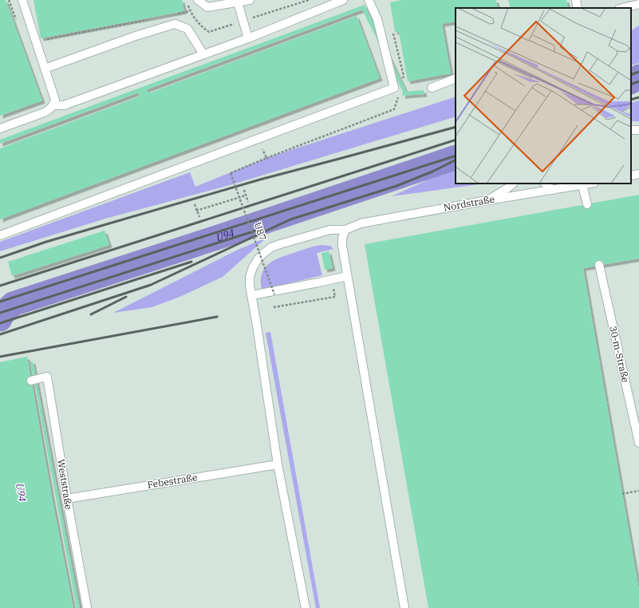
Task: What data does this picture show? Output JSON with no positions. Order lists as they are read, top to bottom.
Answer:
{
  "streets": {
    "lane": [
      "Nordstraße",
      "30-m-Straße",
      "Febestraße",
      "Weststraße"
    ],
    "path": ["U87"]
  },
  "crossings": [
    ["Febestraße", "Weststraße"]
  ],
  "water": ["U94"]
}
